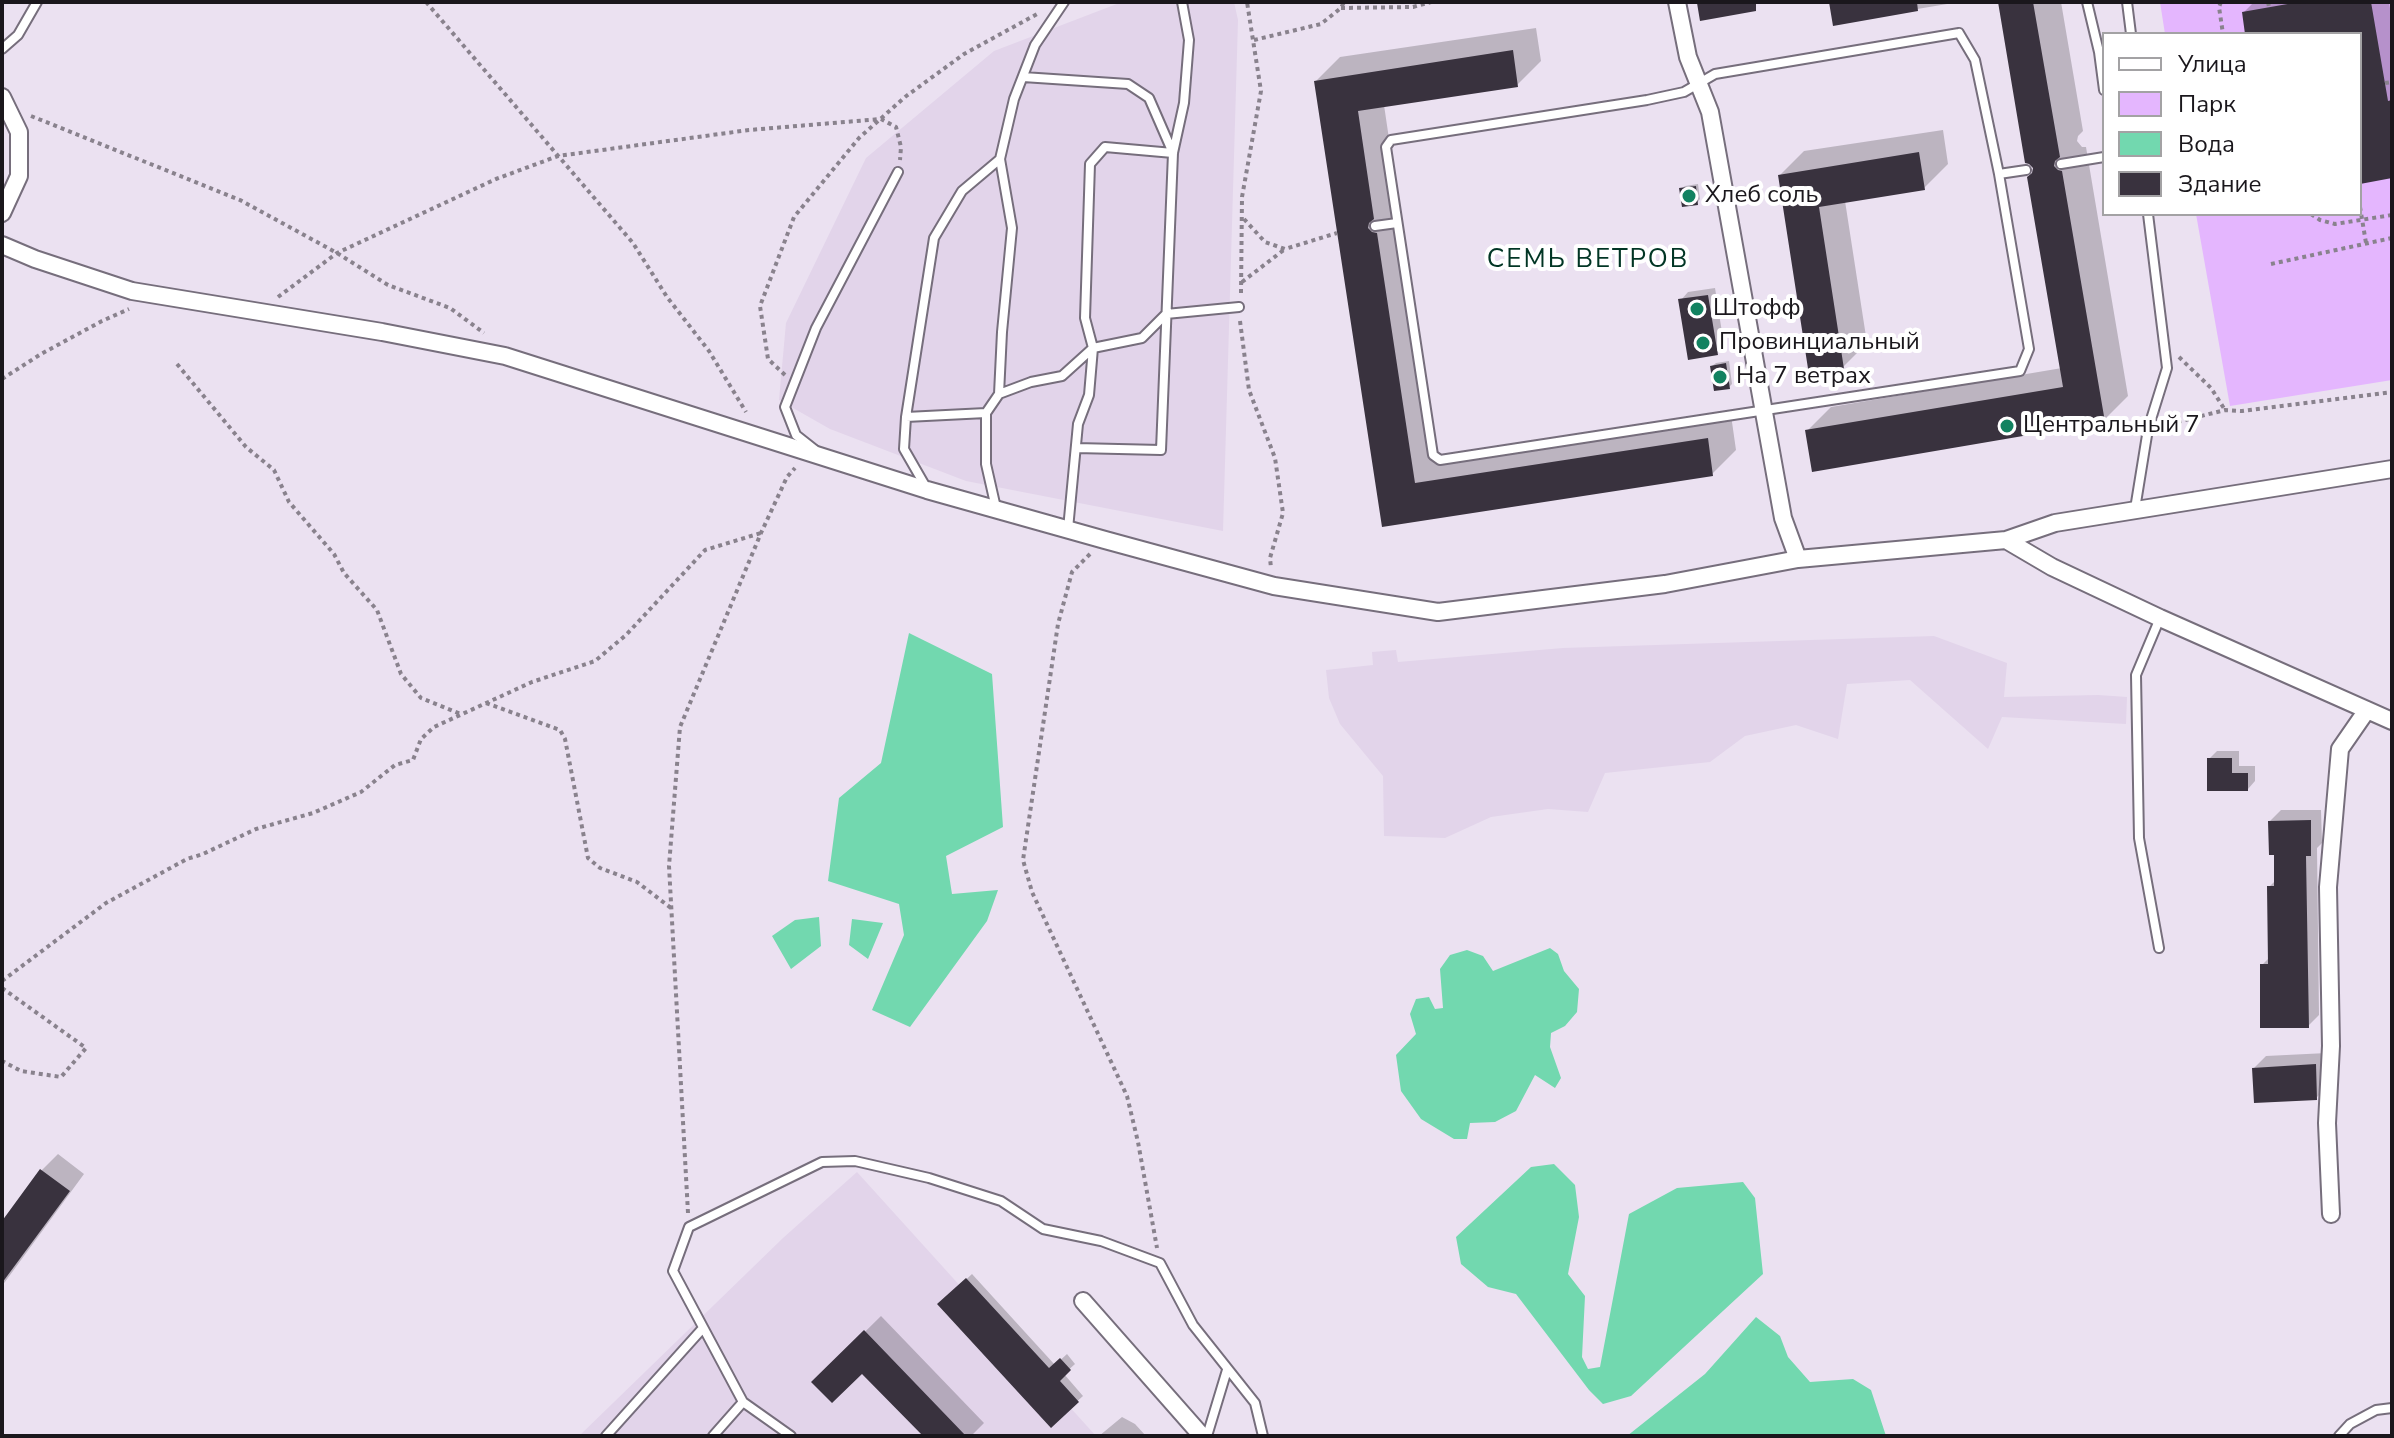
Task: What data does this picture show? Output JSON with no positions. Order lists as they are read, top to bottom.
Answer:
{
  "districts": ["СЕМЬ ВЕТРОВ"],
  "places": [
    "Хлеб соль",
    "Штофф",
    "Провинциальный",
    "На 7 ветрах",
    "Центральный 7"
  ],
  "legend": [
    "Улица",
    "Парк",
    "Вода",
    "Здание"
  ]
}
